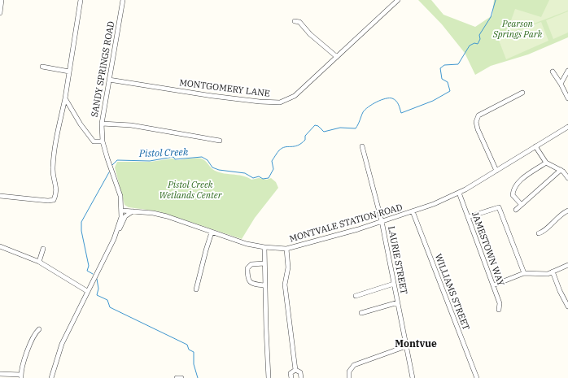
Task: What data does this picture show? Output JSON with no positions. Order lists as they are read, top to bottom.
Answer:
{
  "streets": {
    "street": [
      "SANDY SPRINGS ROAD",
      "MONTGOMERY LANE",
      "MONTVALE STATION ROAD",
      "JAMESTOWN WAY",
      "LAURIE STREET",
      "WILLIAMS STREET"
    ]
  },
  "crossings": [
    ["SANDY SPRINGS ROAD", "MONTGOMERY LANE"],
    ["SANDY SPRINGS ROAD", "MONTVALE STATION ROAD"],
    ["MONTVALE STATION ROAD", "JAMESTOWN WAY"],
    ["MONTVALE STATION ROAD", "LAURIE STREET"],
    ["MONTVALE STATION ROAD", "WILLIAMS STREET"]
  ],
  "districts": ["Montvue"],
  "water": ["Pistol Creek"],
  "parks": ["Pearson Springs Park", "Pistol Creek Wetlands Center"]
}
